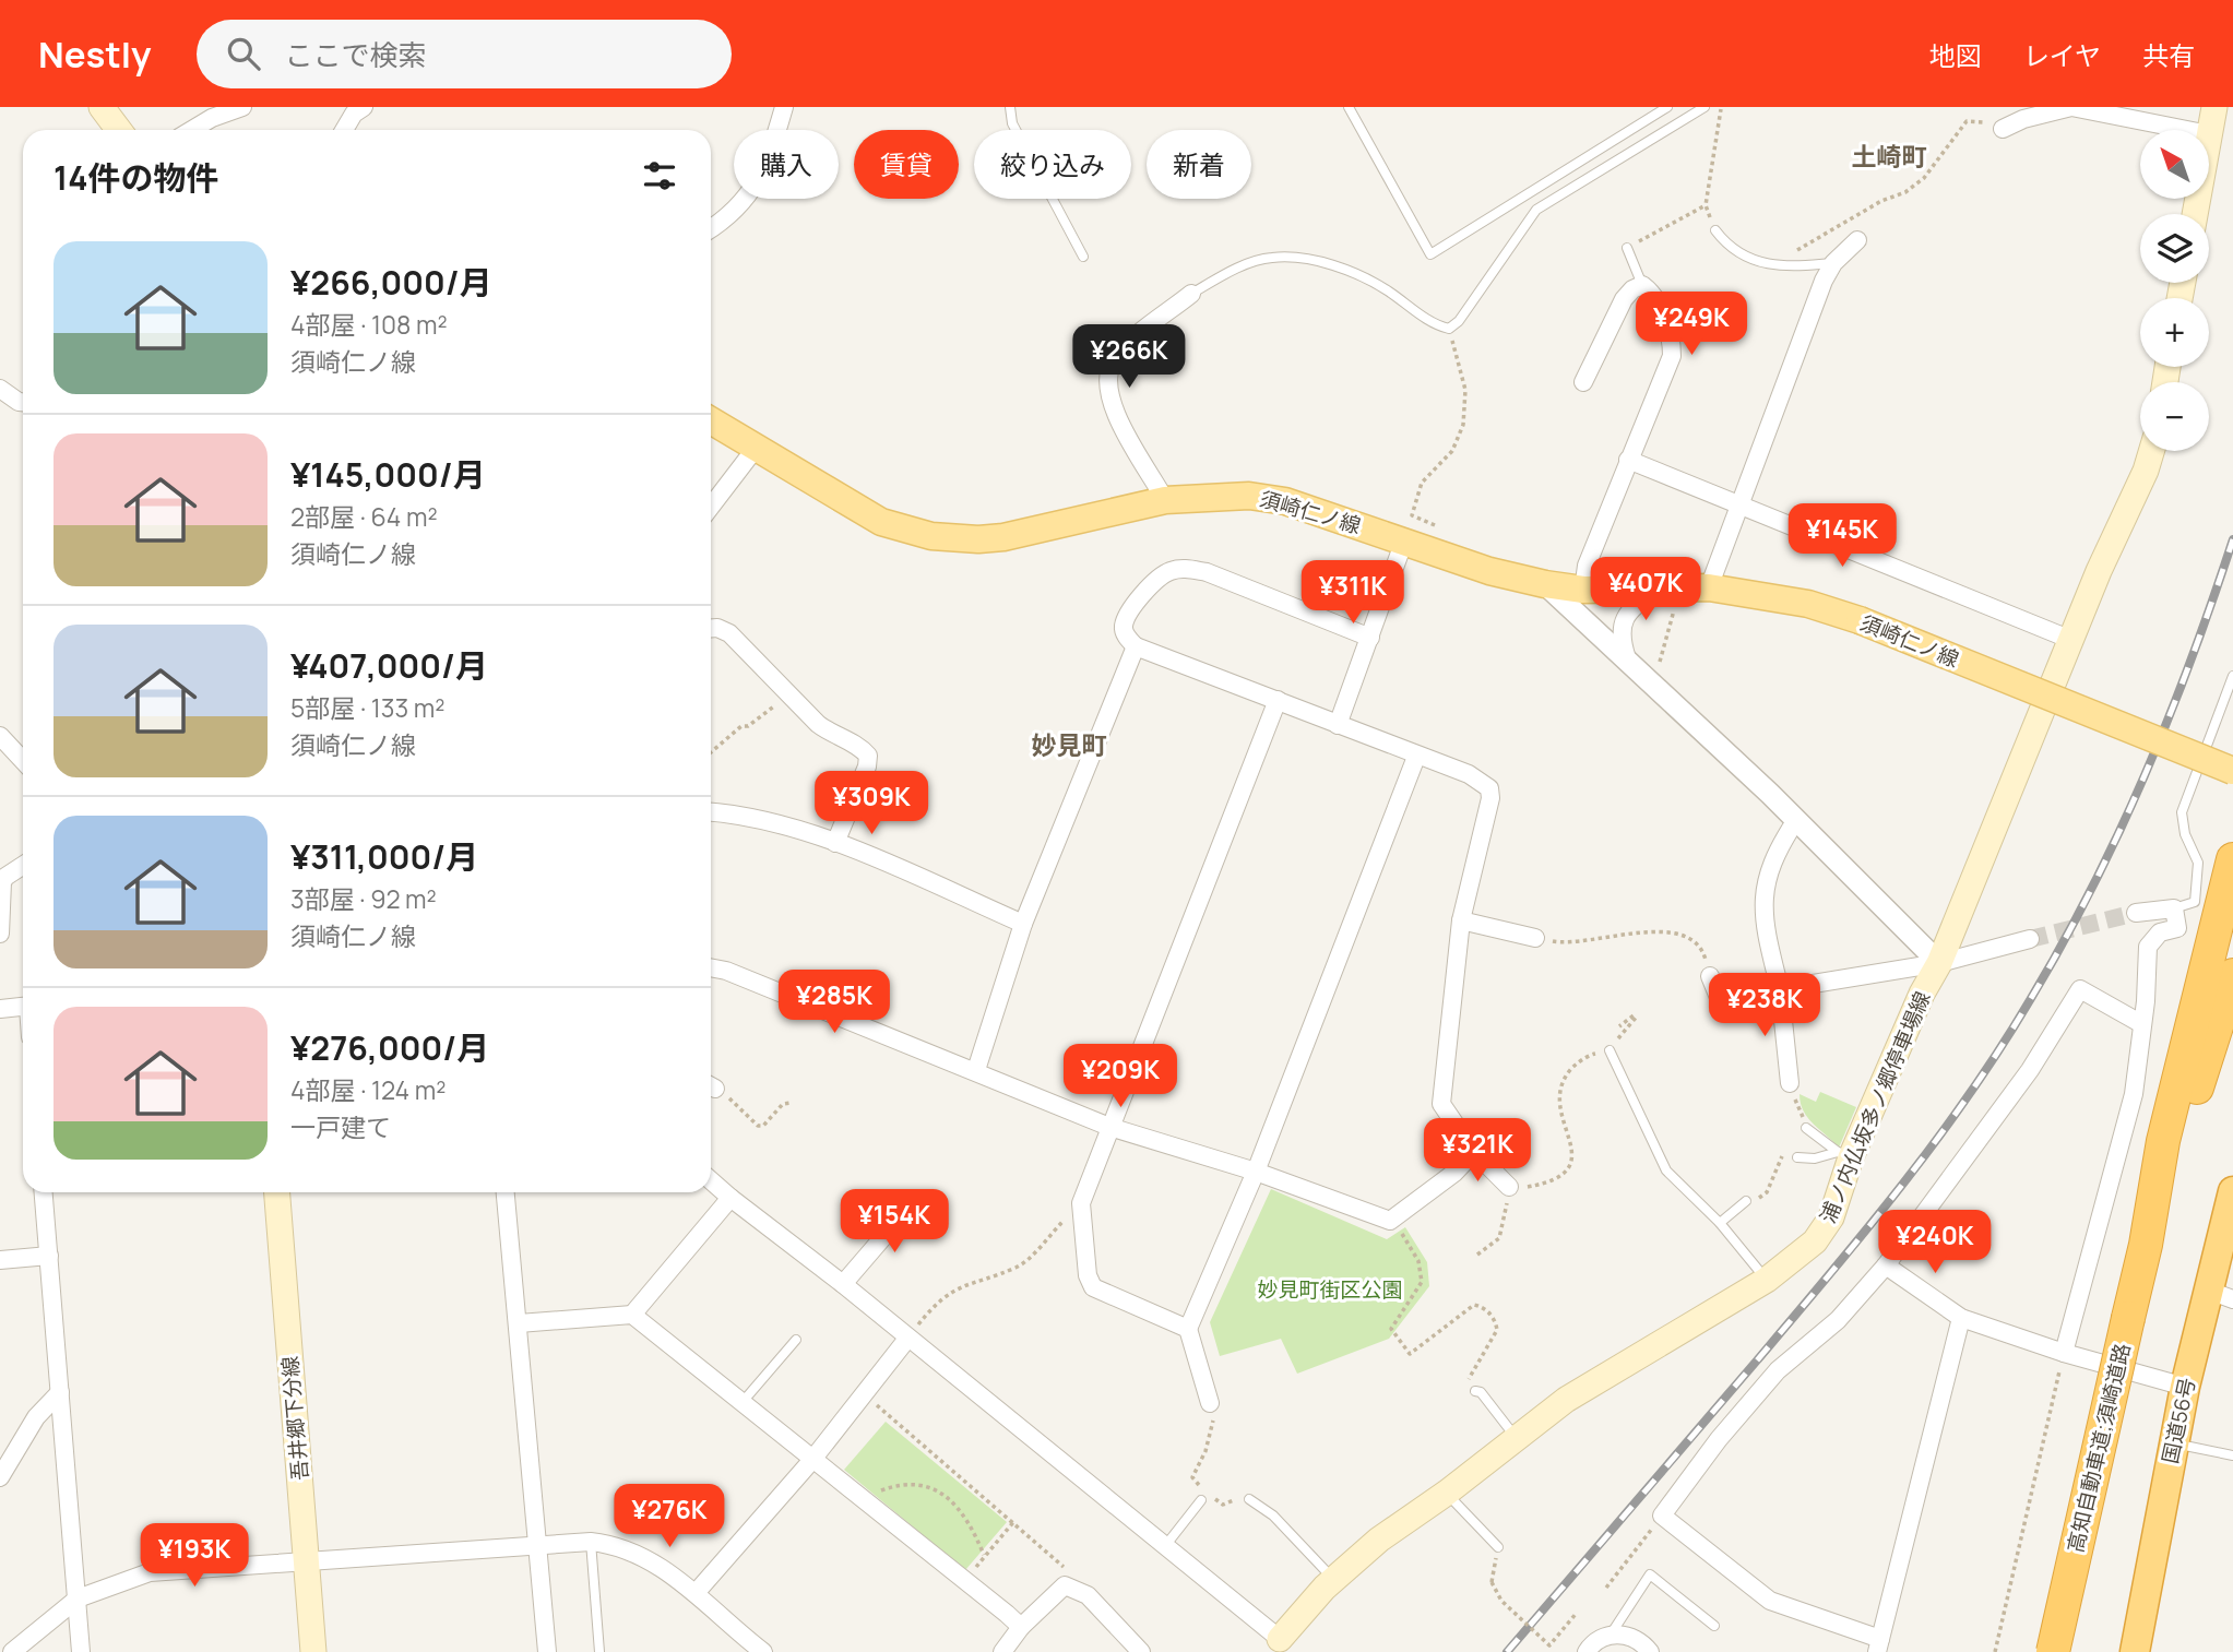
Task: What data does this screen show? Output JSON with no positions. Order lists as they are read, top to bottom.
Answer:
{
  "streets": {
    "highway": ["国道56号", "高知自動車道;須崎道路"],
    "main road": ["須崎仁ノ線", "浦ノ内仏坂多ノ郷停車場線", "吾井郷下分線"]
  },
  "districts": ["土崎町", "妙見町"],
  "parks": ["妙見町街区公園"],
  "north": "top left",
  "page": {
    "header": "Nestly",
    "search": "ここで検索",
    "nav": ["地図", "レイヤ", "共有"],
    "map_buttons": ["+", "−"],
    "chip": [
      "購入",
      "賃貸",
      "絞り込み",
      "新着"
    ],
    "heading": "14件の物件",
    "list": [
      {
        "name": "¥266,000/月",
        "note": "4部屋 · 108 m² · 須崎仁ノ線"
      },
      {
        "name": "¥145,000/月",
        "note": "2部屋 · 64 m² · 須崎仁ノ線"
      },
      {
        "name": "¥407,000/月",
        "note": "5部屋 · 133 m² · 須崎仁ノ線"
      },
      {
        "name": "¥311,000/月",
        "note": "3部屋 · 92 m² · 須崎仁ノ線"
      },
      {
        "name": "¥276,000/月",
        "note": "4部屋 · 124 m² · 一戸建て"
      }
    ],
    "price": [
      "¥249K",
      "¥266K",
      "¥145K",
      "¥407K",
      "¥311K",
      "¥309K",
      "¥285K",
      "¥238K",
      "¥209K",
      "¥321K",
      "¥154K",
      "¥240K",
      "¥276K",
      "¥193K"
    ]
  }
}
